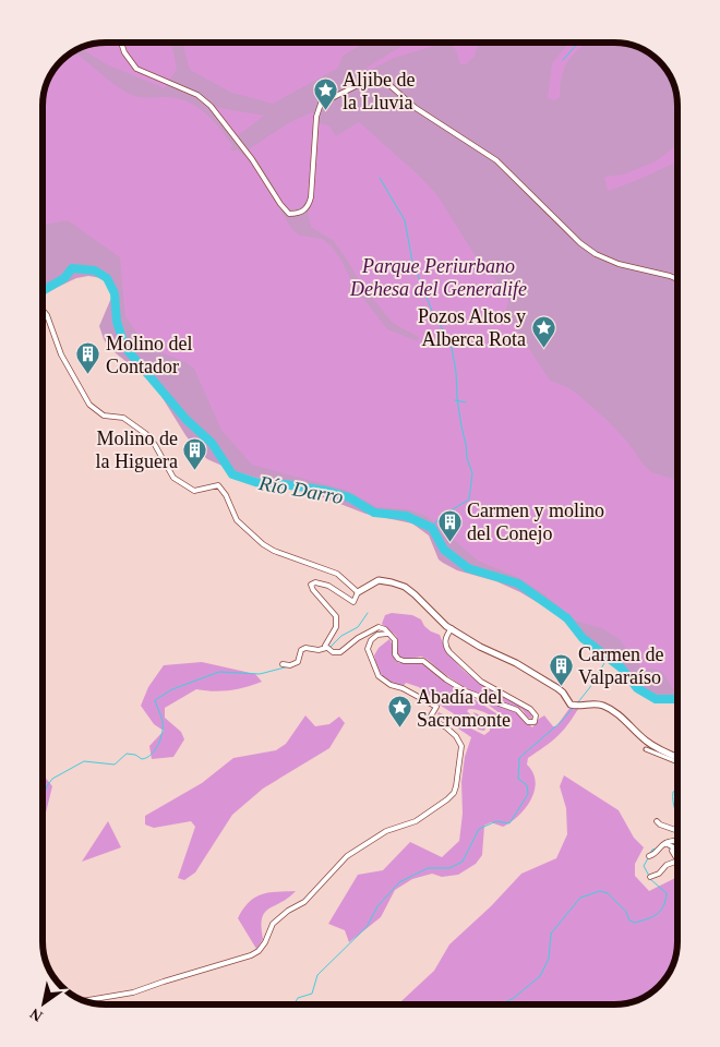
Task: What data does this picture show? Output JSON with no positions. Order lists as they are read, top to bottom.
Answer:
{
  "water": ["Río Darro"],
  "parks": ["Parque Periurbano Dehesa del Generalife"],
  "places": {
    "place": ["Aljibe de la Lluvia", "Pozos Altos y Alberca Rota", "Abadía del Sacromonte"],
    "building": [
      "Molino del Contador",
      "Molino de la Higuera",
      "Carmen y molino del Conejo",
      "Carmen de Valparaíso"
    ]
  },
  "north": "bottom left"
}
